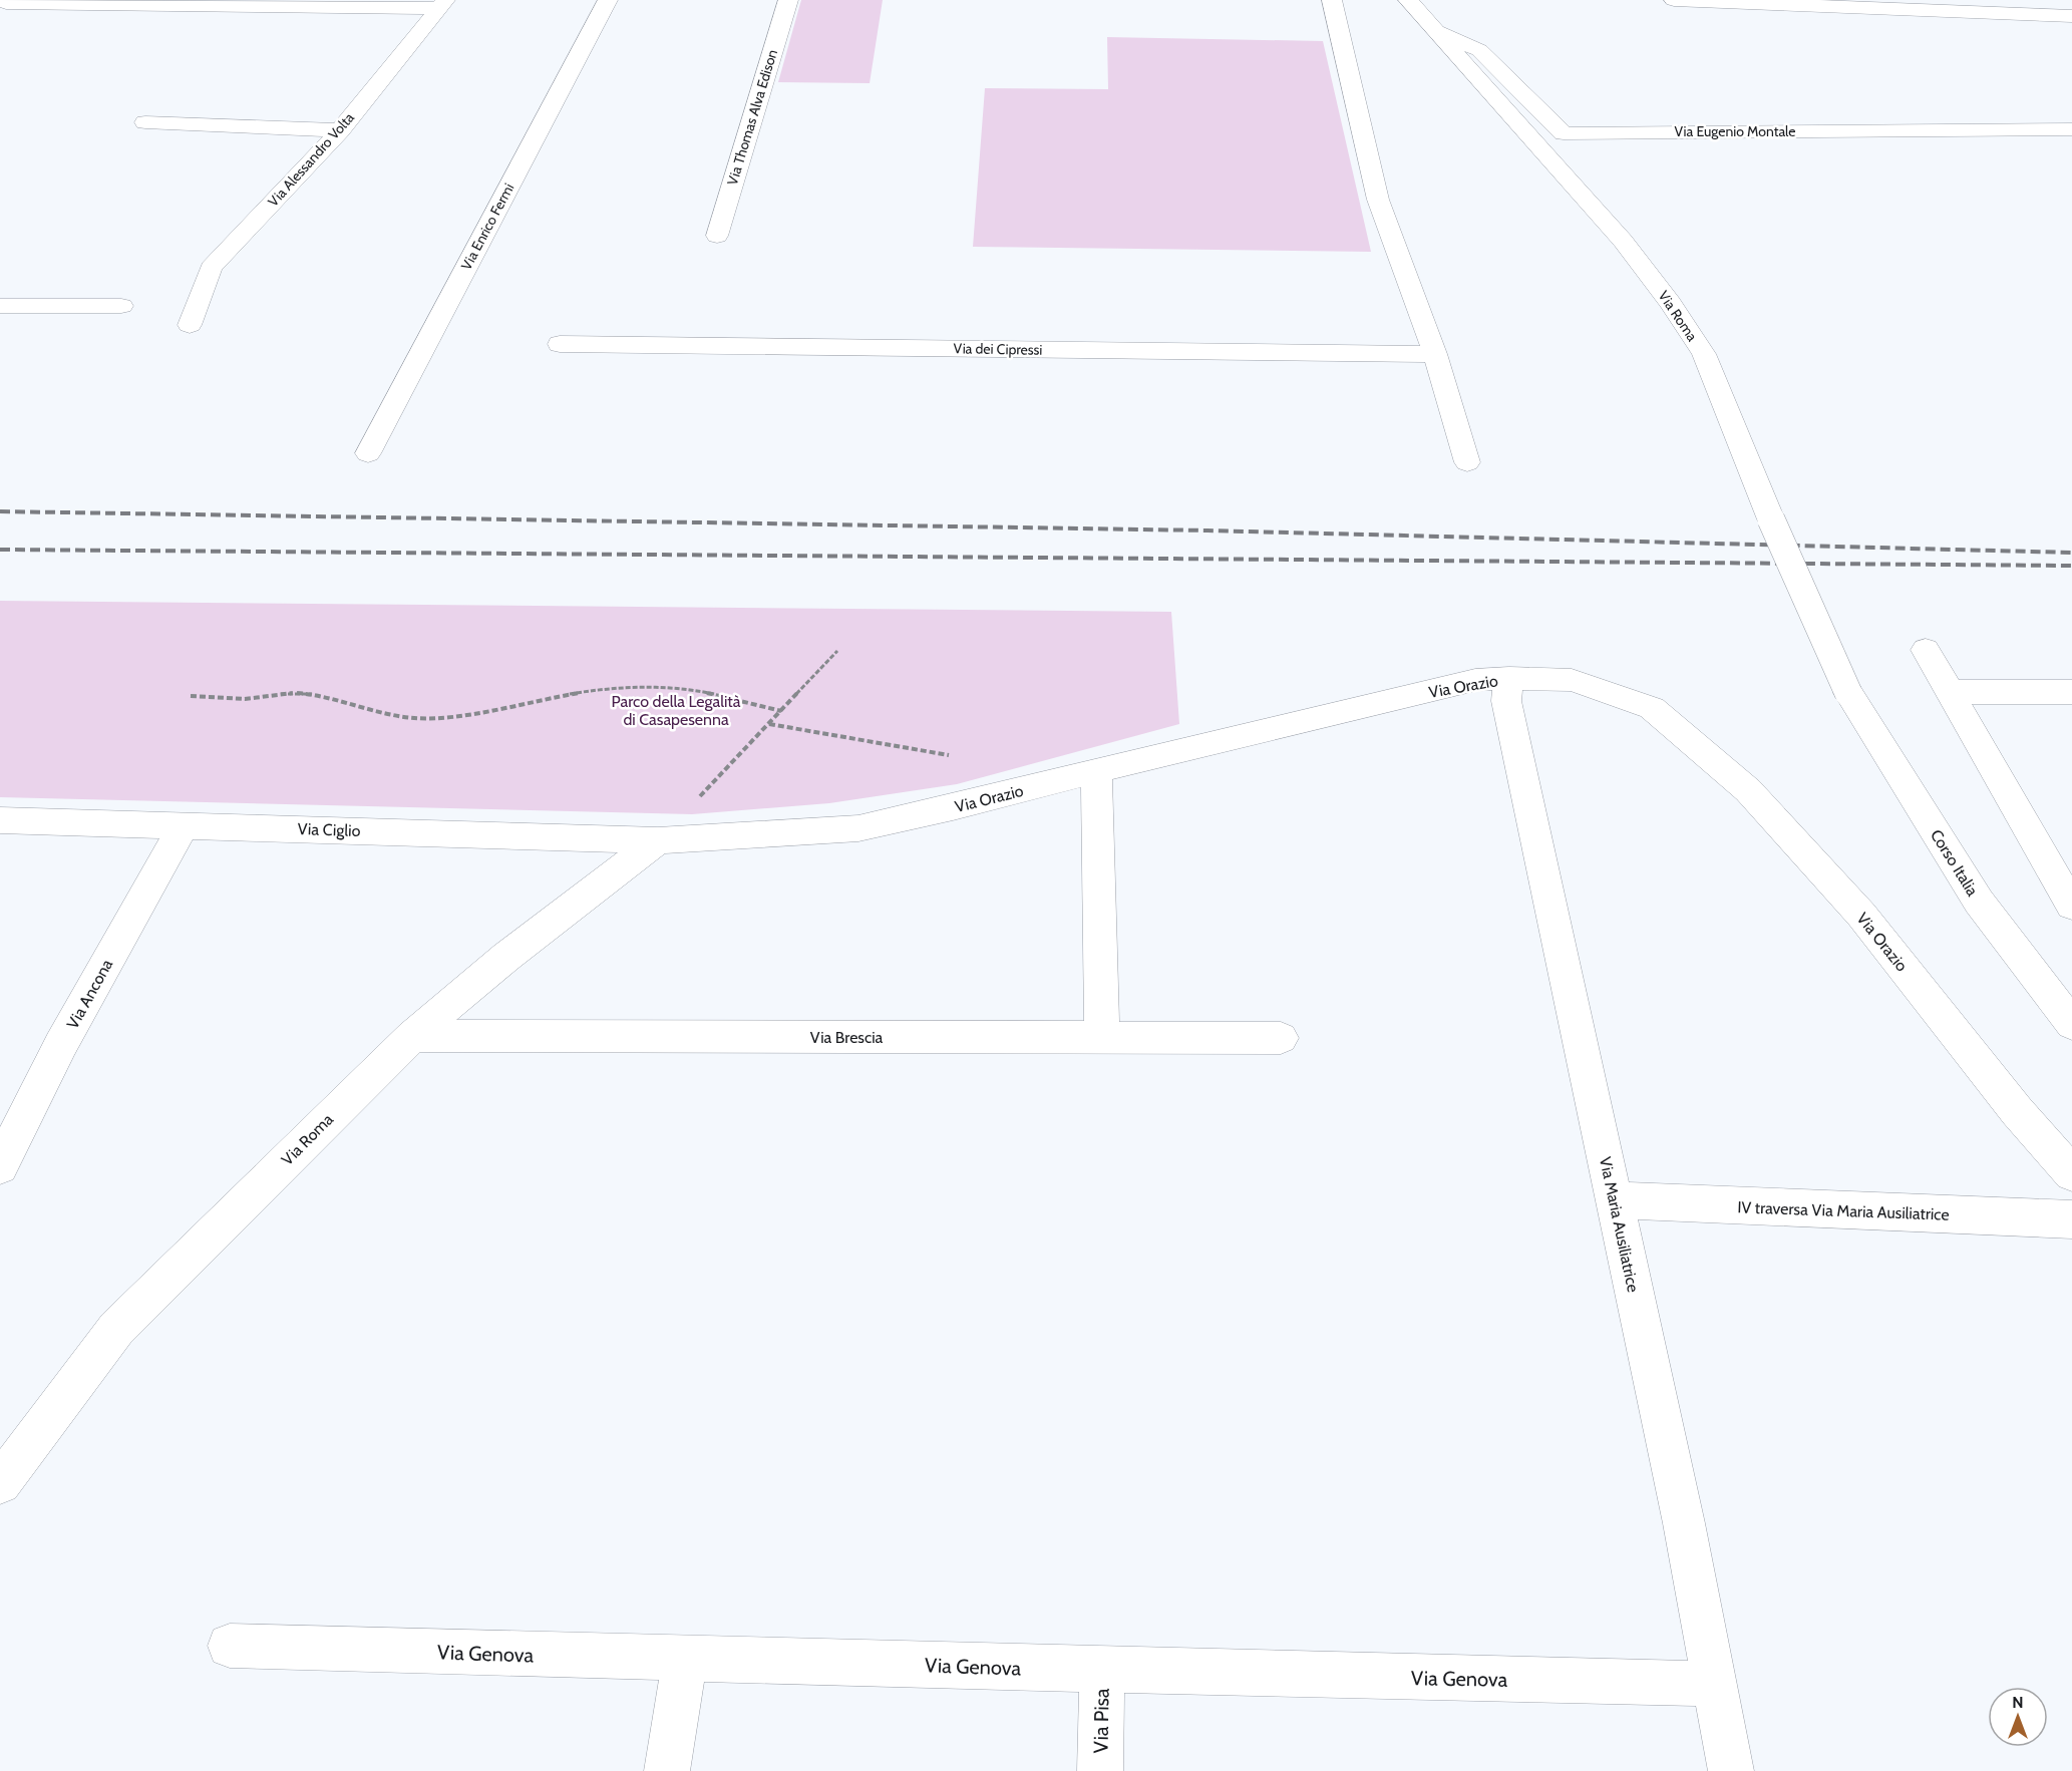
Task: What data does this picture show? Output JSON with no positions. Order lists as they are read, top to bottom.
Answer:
{
  "streets": {
    "street": [
      "Via Thomas Alva Edison",
      "Via Eugenio Montale",
      "Via Alessandro Volta",
      "Via Enrico Fermi",
      "Via Roma",
      "Via dei Cipressi",
      "Via Orazio",
      "Via Ciglio",
      "Corso Italia",
      "Via Ancona",
      "Via Brescia",
      "IV traversa Via Maria Ausiliatrice",
      "Via Maria Ausiliatrice",
      "Via Genova",
      "Via Pisa"
    ]
  },
  "crossings": [
    ["Via Eugenio Montale", "Via Roma"],
    ["Via Roma", "Via Orazio"],
    ["Via Roma", "Via Ciglio"],
    ["Via Roma", "Corso Italia"],
    ["Via Roma", "Via Brescia"],
    ["Via Orazio", "Via Ciglio"],
    ["Via Orazio", "Via Maria Ausiliatrice"],
    ["Via Ciglio", "Via Ancona"],
    ["IV traversa Via Maria Ausiliatrice", "Via Maria Ausiliatrice"],
    ["Via Maria Ausiliatrice", "Via Genova"],
    ["Via Genova", "Via Pisa"]
  ],
  "parks": ["Parco della Legalità di Casapesenna"],
  "north": "top"
}
